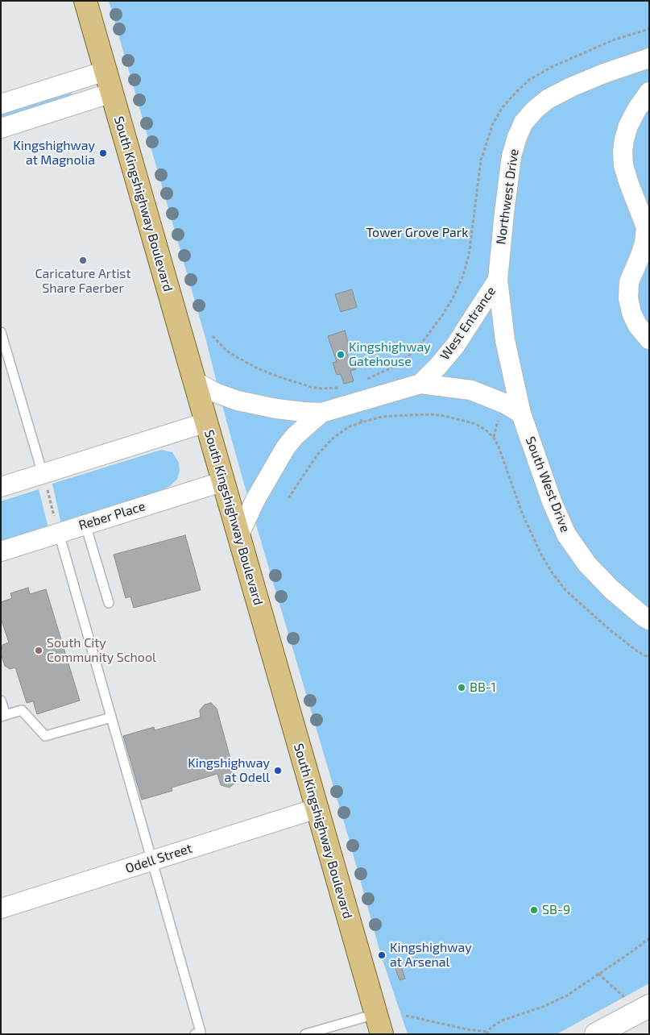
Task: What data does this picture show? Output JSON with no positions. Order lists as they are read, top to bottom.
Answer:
{
  "streets": {
    "main road": ["South Kingshighway Boulevard"],
    "street": [
      "Northwest Drive",
      "West Entrance",
      "South West Drive",
      "Reber Place",
      "Odell Street"
    ]
  },
  "crossings": [
    ["Northwest Drive", "West Entrance"],
    ["Northwest Drive", "South West Drive"],
    ["South Kingshighway Boulevard", "West Entrance"],
    ["South Kingshighway Boulevard", "Reber Place"],
    ["South Kingshighway Boulevard", "Odell Street"],
    ["West Entrance", "South West Drive"]
  ],
  "parks": ["Tower Grove Park"],
  "places": [
    "Kingshighway at Magnolia",
    "Caricature Artist Share Faerber",
    "Kingshighway Gatehouse",
    "South City Community School",
    "BB-1",
    "Kingshighway at Odell",
    "SB-9",
    "Kingshighway at Arsenal"
  ]
}
